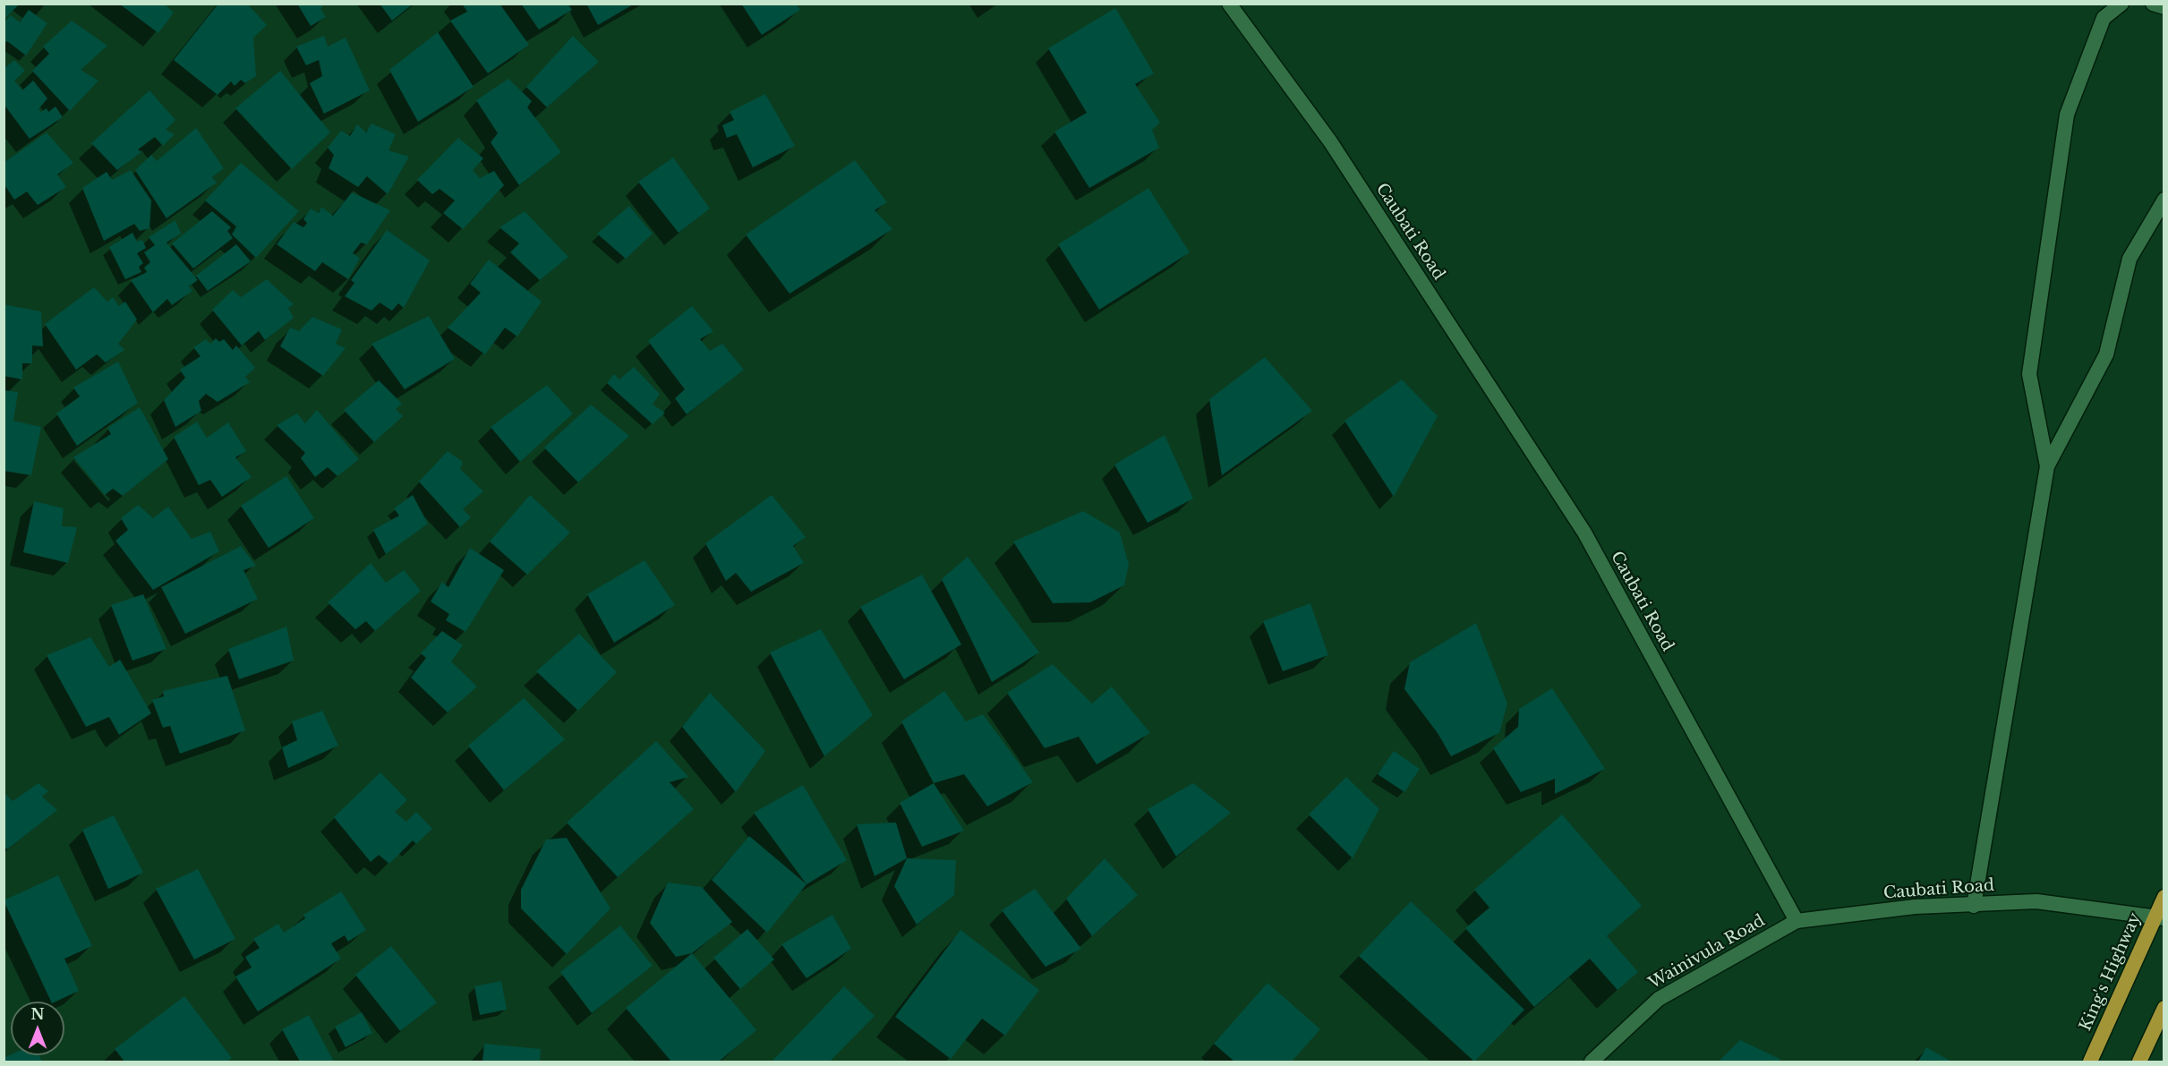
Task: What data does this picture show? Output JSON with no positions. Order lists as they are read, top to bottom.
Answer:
{
  "streets": {
    "highway": ["King's Highway"],
    "street": ["Caubati Road", "Wainivula Road"]
  },
  "crossings": [
    ["Caubati Road", "Wainivula Road"],
    ["Caubati Road", "King's Highway"]
  ],
  "north": "top"
}
